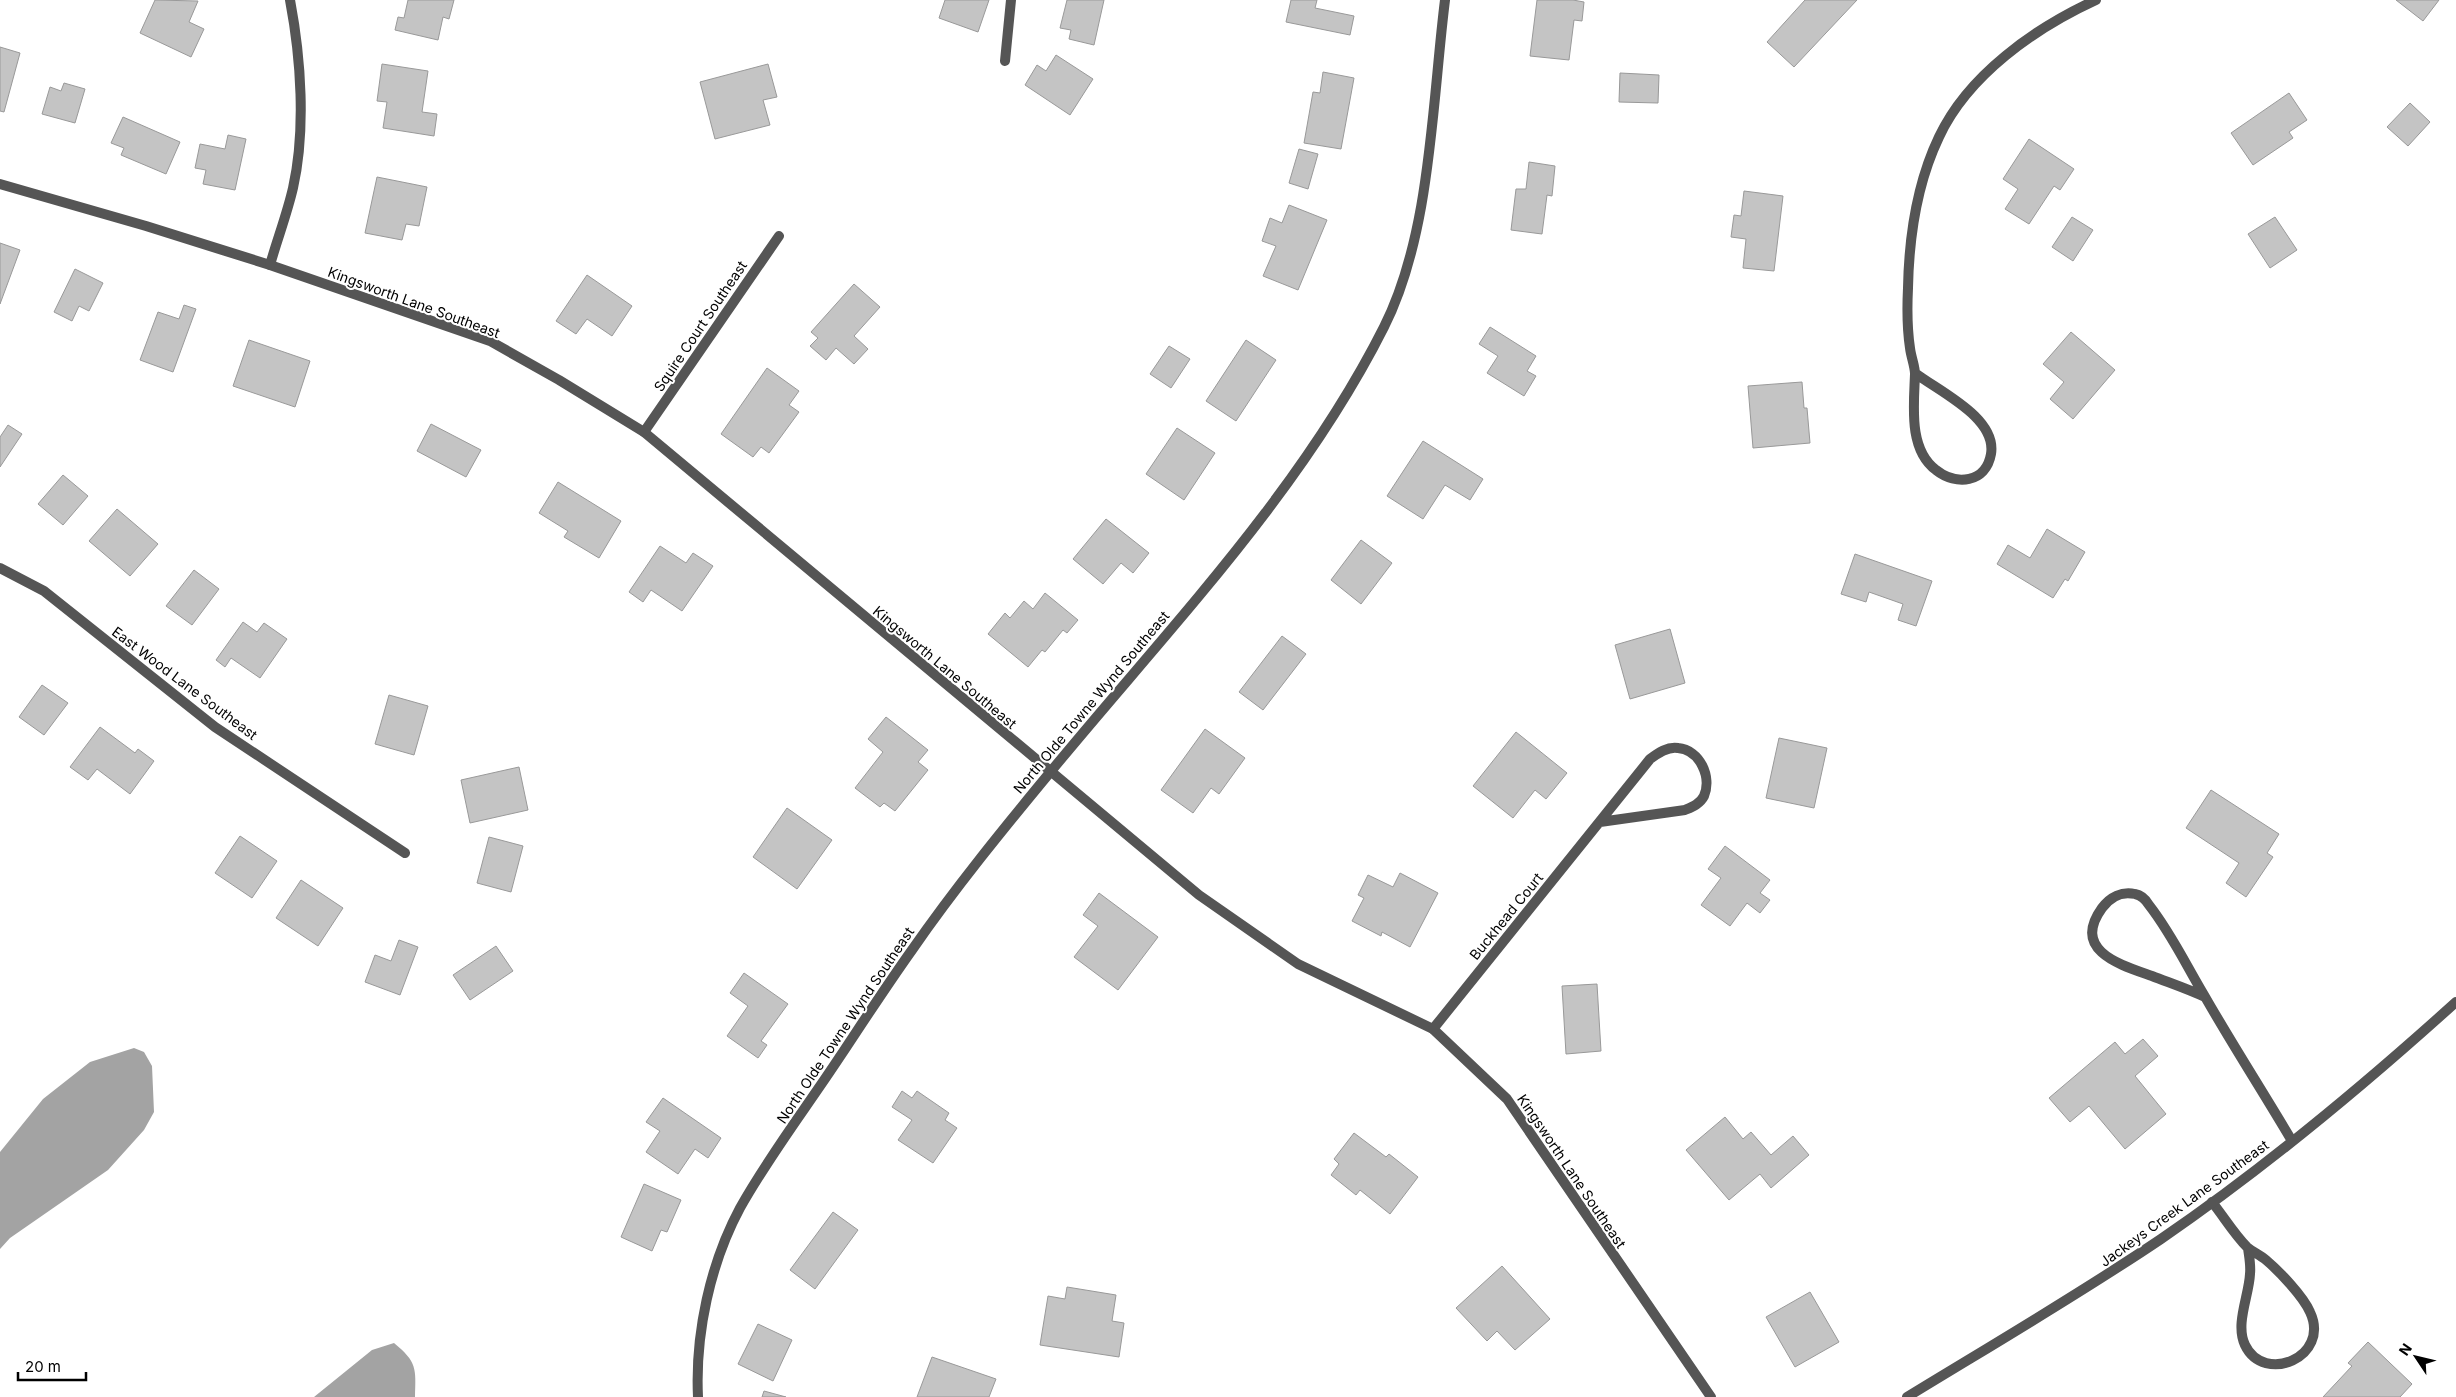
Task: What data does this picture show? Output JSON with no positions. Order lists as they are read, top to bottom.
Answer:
{
  "streets": {
    "street": [
      "Kingsworth Lane Southeast",
      "Squire Court Southeast",
      "East Wood Lane Southeast",
      "North Olde Towne Wynd Southeast",
      "Buckhead Court",
      "Jackeys Creek Lane Southeast"
    ]
  },
  "crossings": [
    ["Kingsworth Lane Southeast", "Squire Court Southeast"],
    ["Kingsworth Lane Southeast", "North Olde Towne Wynd Southeast"],
    ["Kingsworth Lane Southeast", "Buckhead Court"]
  ],
  "scale_bar": "20 m",
  "north": "top left"
}
